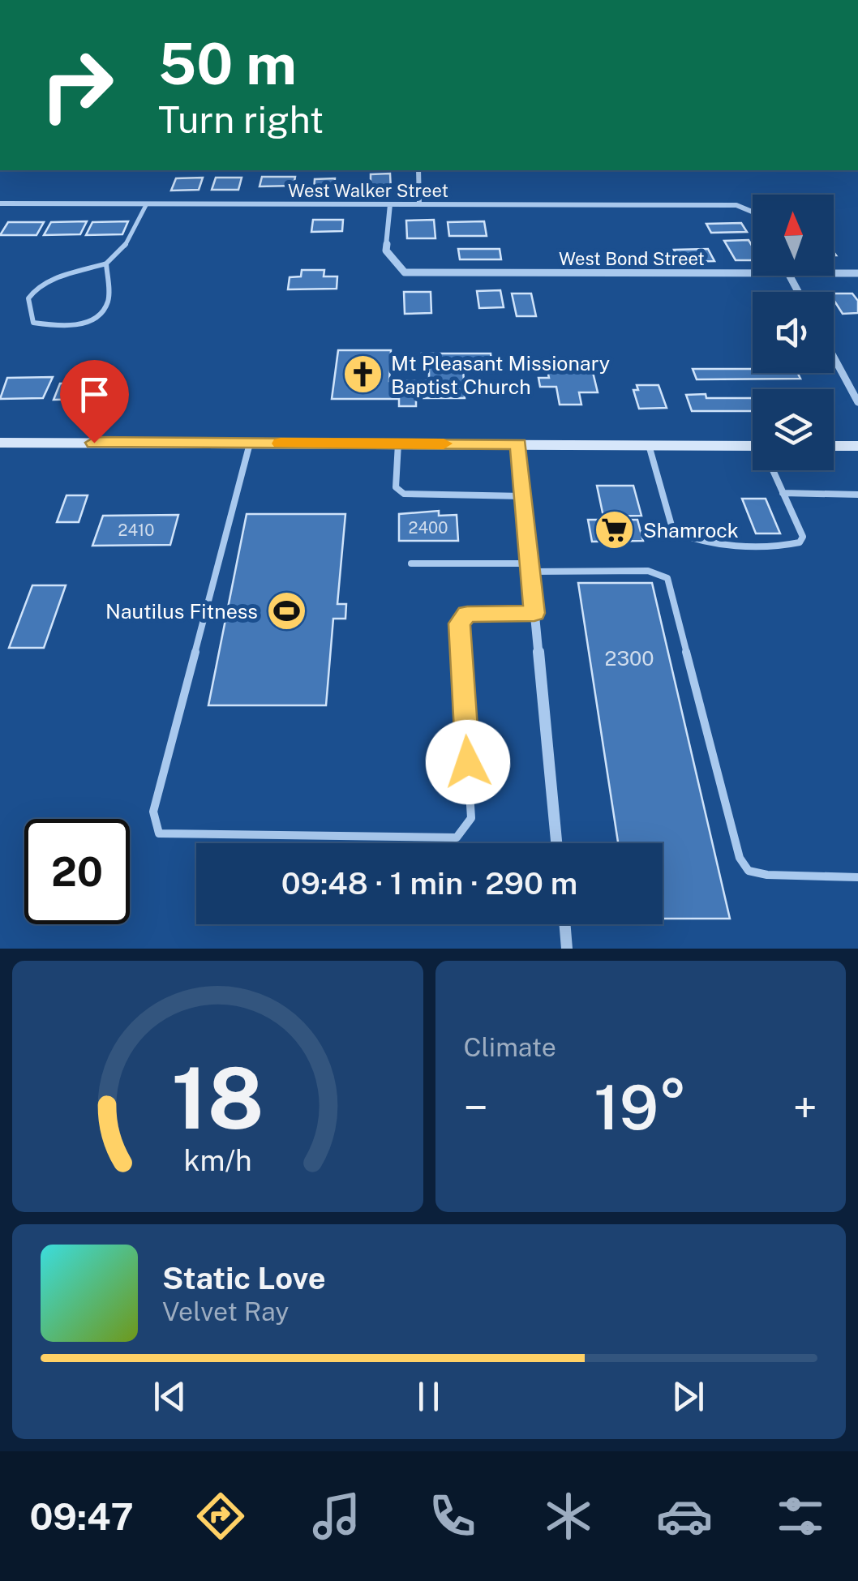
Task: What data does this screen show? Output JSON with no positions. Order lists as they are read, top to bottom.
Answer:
{
  "streets": {
    "street": ["West Walker Street", "West Bond Street"]
  },
  "crossings": [
    ["West Walker Street", "West Bond Street"]
  ],
  "places": {
    "church": ["Mt Pleasant Missionary Baptist Church"],
    "supermarket": ["Shamrock"],
    "sports": ["Nautilus Fitness"]
  },
  "house_numbers": ["2400", "2410", "2300"],
  "north": "top",
  "page": {
    "turn": ["50 m", "Turn right"],
    "limit": "20",
    "trip": "09:48 · 1 min · 290 m",
    "tile": "Climate",
    "heat": ["−", "19°", "+"],
    "song": ["Static Love", "Velvet Ray"],
    "tabs": "09:47",
    "gauge": ["18", "km/h"]
  }
}
